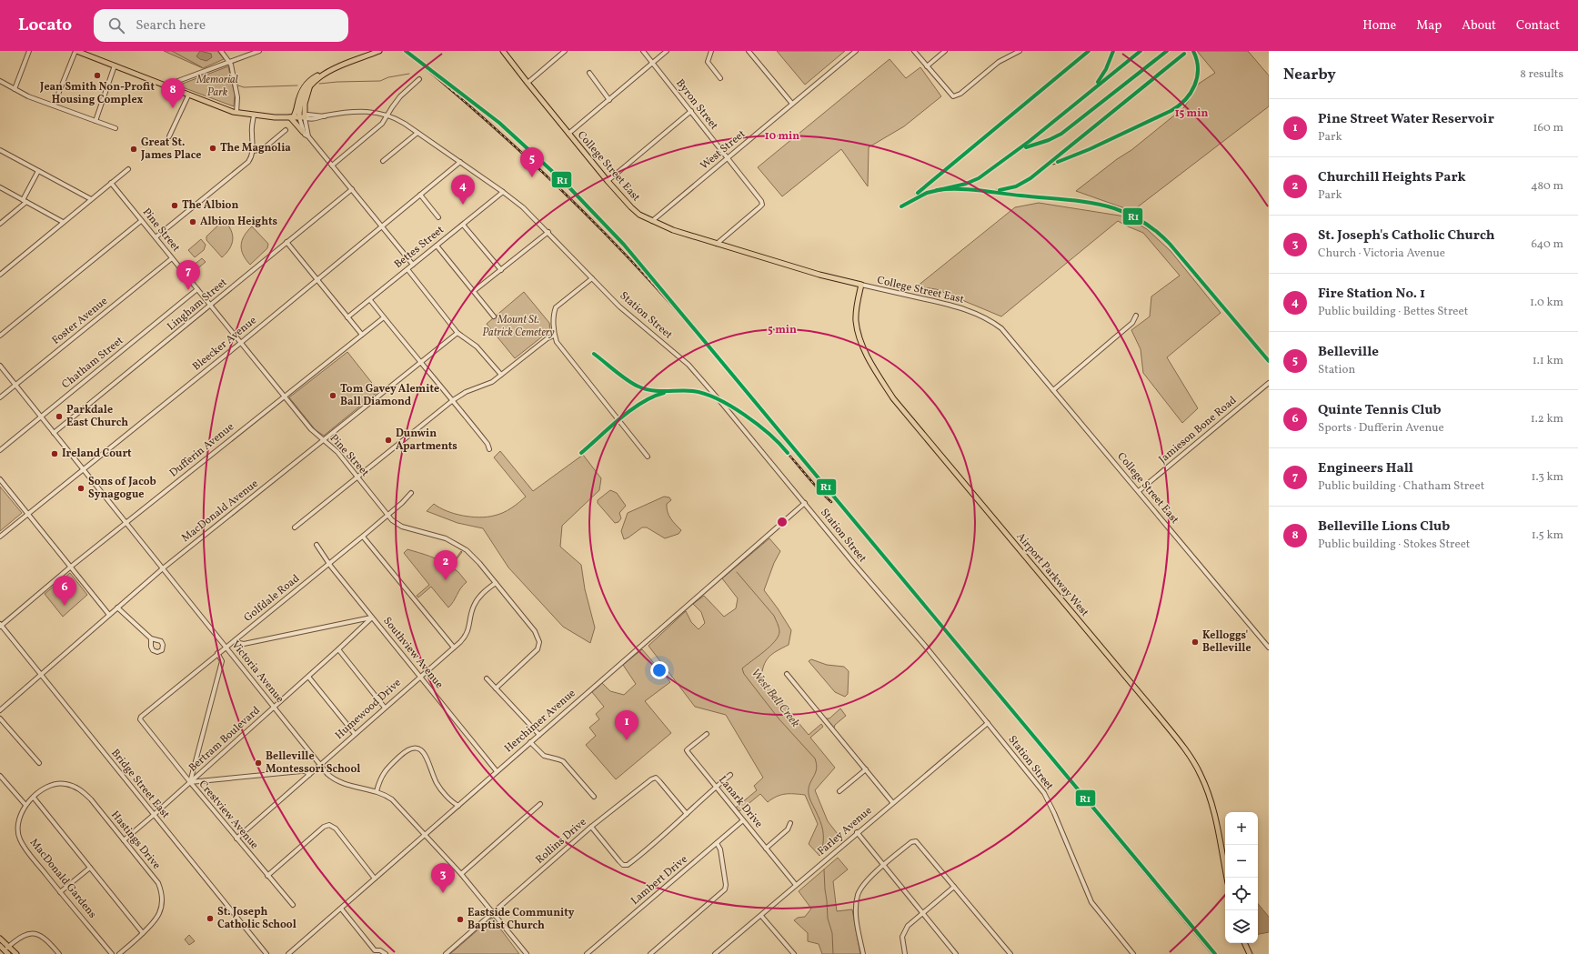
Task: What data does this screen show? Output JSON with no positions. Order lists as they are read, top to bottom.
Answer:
{
  "streets": {
    "main road": ["College Street East", "Station Street", "Airport Parkway West"],
    "street": [
      "Byron Street",
      "West Street",
      "Pine Street",
      "Bettes Street",
      "Lingham Street",
      "Foster Avenue",
      "Bleecker Avenue",
      "Chatham Street",
      "Jamieson Bone Road",
      "Dufferin Avenue",
      "MacDonald Avenue",
      "Golfdale Road",
      "Southview Avenue",
      "Victoria Avenue",
      "Humewood Drive",
      "Herchimer Avenue",
      "Bertram Boulevard",
      "Bridge Street East",
      "Lanark Drive",
      "Crestview Avenue",
      "Farley Avenue",
      "Hastings Drive",
      "Rollins Drive",
      "MacDonald Gardens",
      "Lambert Drive"
    ]
  },
  "crossings": [
    ["Byron Street", "West Street"],
    ["Byron Street", "College Street East"],
    ["West Street", "College Street East"],
    ["College Street East", "Jamieson Bone Road"],
    ["College Street East", "Airport Parkway West"],
    ["Pine Street", "Lingham Street"],
    ["Pine Street", "Foster Avenue"],
    ["Pine Street", "Bleecker Avenue"],
    ["Pine Street", "Chatham Street"],
    ["Pine Street", "Dufferin Avenue"],
    ["Pine Street", "MacDonald Avenue"],
    ["Pine Street", "Golfdale Road"],
    ["Pine Street", "Humewood Drive"],
    ["Bettes Street", "Station Street"],
    ["Lingham Street", "Victoria Avenue"],
    ["Station Street", "Bleecker Avenue"],
    ["Station Street", "Herchimer Avenue"],
    ["Station Street", "Farley Avenue"],
    ["Foster Avenue", "Victoria Avenue"],
    ["Bleecker Avenue", "Victoria Avenue"],
    ["Chatham Street", "Victoria Avenue"],
    ["Dufferin Avenue", "Victoria Avenue"],
    ["Dufferin Avenue", "Bridge Street East"],
    ["MacDonald Avenue", "Victoria Avenue"],
    ["MacDonald Avenue", "Bridge Street East"],
    ["Golfdale Road", "Southview Avenue"],
    ["Golfdale Road", "Victoria Avenue"],
    ["Golfdale Road", "Crestview Avenue"],
    ["Southview Avenue", "Humewood Drive"],
    ["Southview Avenue", "Herchimer Avenue"],
    ["Southview Avenue", "Bertram Boulevard"],
    ["Victoria Avenue", "Humewood Drive"],
    ["Victoria Avenue", "Herchimer Avenue"],
    ["Victoria Avenue", "Bertram Boulevard"],
    ["Victoria Avenue", "Rollins Drive"],
    ["Humewood Drive", "Crestview Avenue"],
    ["Bertram Boulevard", "Bridge Street East"],
    ["Bertram Boulevard", "Crestview Avenue"],
    ["Bertram Boulevard", "Hastings Drive"],
    ["Lanark Drive", "Farley Avenue"],
    ["Lanark Drive", "Lambert Drive"],
    ["Hastings Drive", "MacDonald Gardens"]
  ],
  "water": ["West Bell Creek"],
  "parks": ["Memorial Park", "Mount St. Patrick Cemetery"],
  "places": [
    "Jean Smith Non-Profit Housing Complex",
    "The Magnolia",
    "Great St. James Place",
    "The Albion",
    "Albion Heights",
    "Tom Gavey Alemite Ball Diamond",
    "Parkdale East Church",
    "Dunwin Apartments",
    "Ireland Court",
    "Sons of Jacob Synagogue",
    "Kelloggs' Belleville",
    "Belleville Montessori School",
    "St. Joseph Catholic School",
    "Eastside Community Baptist Church"
  ],
  "lines": ["transit line R1"],
  "page": {
    "header": "Locato",
    "search": "Search here",
    "nav": [
      "Home",
      "Map",
      "About",
      "Contact"
    ],
    "heading": ["Nearby", "8 results"],
    "pins": [
      "8",
      "5",
      "4",
      "7",
      "2",
      "6",
      "1",
      "3"
    ],
    "list": [
      {
        "mark": "1",
        "name": "Pine Street Water Reservoir",
        "note": "Park",
        "value": "160 m"
      },
      {
        "mark": "2",
        "name": "Churchill Heights Park",
        "note": "Park",
        "value": "480 m"
      },
      {
        "mark": "3",
        "name": "St. Joseph's Catholic Church",
        "note": "Church · Victoria Avenue",
        "value": "640 m"
      },
      {
        "mark": "4",
        "name": "Fire Station No. 1",
        "note": "Public building · Bettes Street",
        "value": "1.0 km"
      },
      {
        "mark": "5",
        "name": "Belleville",
        "note": "Station",
        "value": "1.1 km"
      },
      {
        "mark": "6",
        "name": "Quinte Tennis Club",
        "note": "Sports · Dufferin Avenue",
        "value": "1.2 km"
      },
      {
        "mark": "7",
        "name": "Engineers Hall",
        "note": "Public building · Chatham Street",
        "value": "1.3 km"
      },
      {
        "mark": "8",
        "name": "Belleville Lions Club",
        "note": "Public building · Stokes Street",
        "value": "1.5 km"
      }
    ],
    "map_buttons": ["+", "−"]
  },
  "rings": ["15 min", "10 min", "5 min"]
}
